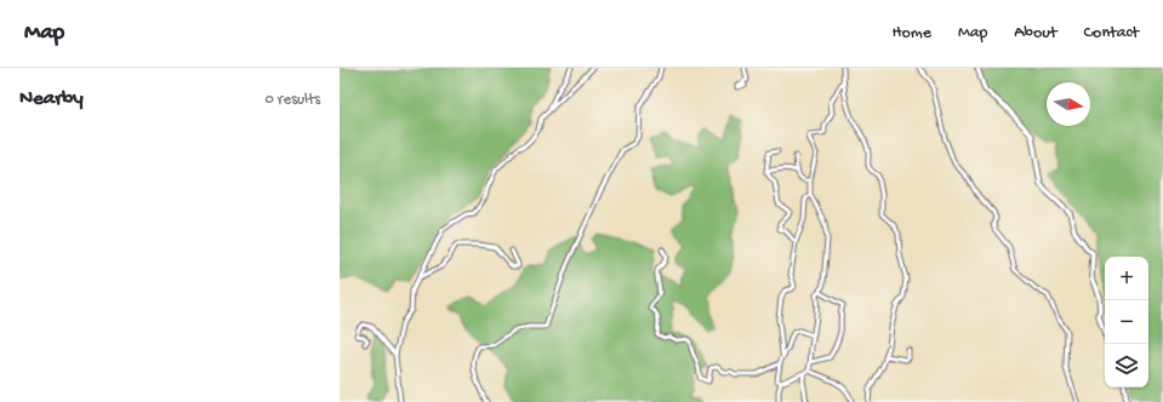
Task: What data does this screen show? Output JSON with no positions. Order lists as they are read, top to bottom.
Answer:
{
  "north": "right",
  "page": {
    "header": "Map",
    "nav": [
      "Home",
      "Map",
      "About",
      "Contact"
    ],
    "heading": ["Nearby", "0 results"],
    "map_buttons": ["+", "−"]
  }
}
